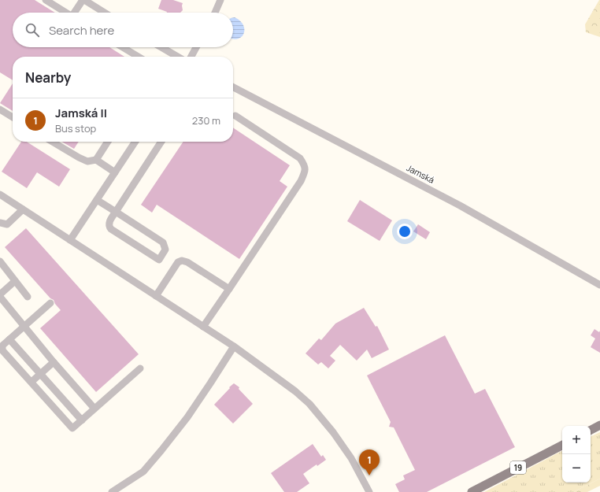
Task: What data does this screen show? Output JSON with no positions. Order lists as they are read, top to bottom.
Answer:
{
  "streets": {
    "main road": ["19"],
    "street": ["Jamská"]
  },
  "page": {
    "search": "Search here",
    "heading": "Nearby",
    "list": [
      {
        "mark": "1",
        "name": "Jamská II",
        "note": "Bus stop",
        "value": "230 m"
      }
    ],
    "map_buttons": ["+", "−"],
    "pins": "1"
  }
}
